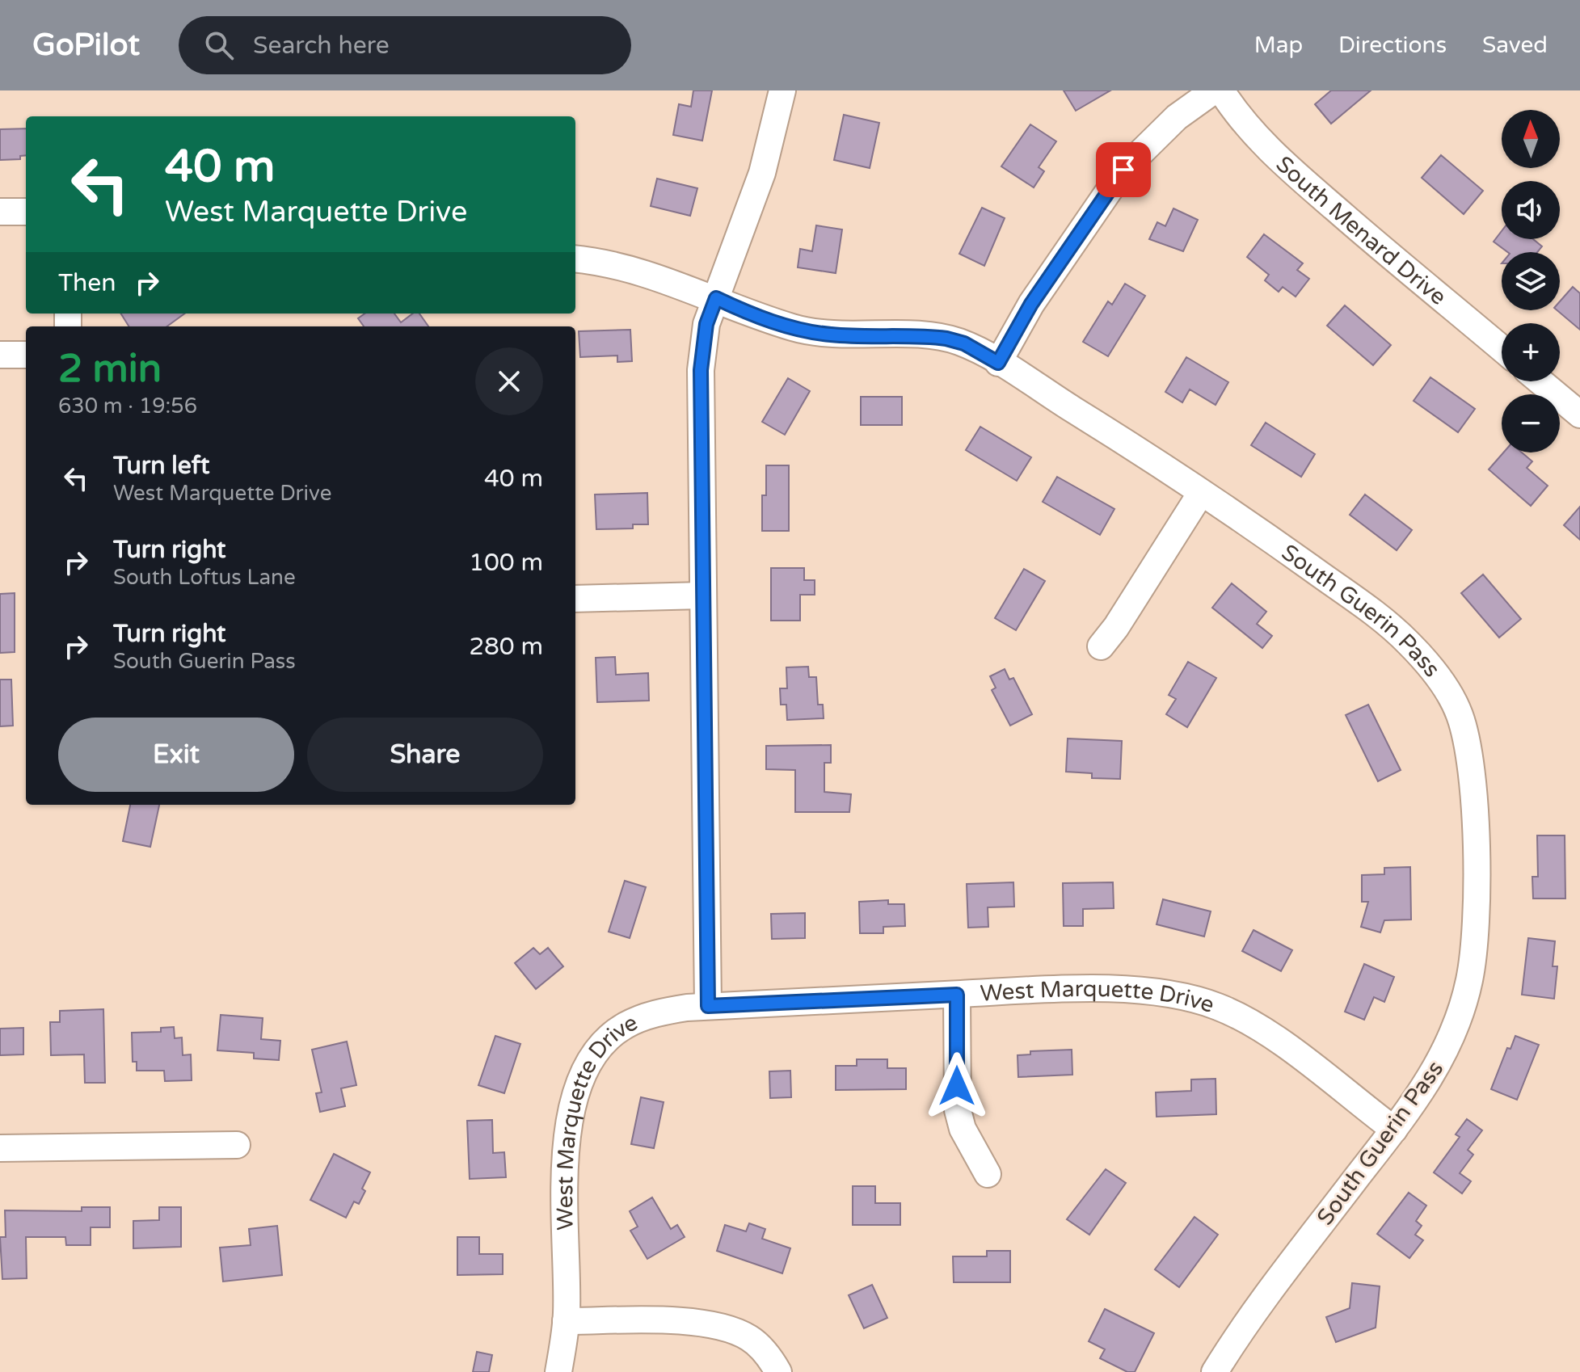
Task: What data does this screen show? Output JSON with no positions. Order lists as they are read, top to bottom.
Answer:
{
  "streets": {
    "street": ["South Menard Drive", "South Guerin Pass", "West Marquette Drive"]
  },
  "crossings": [
    ["South Guerin Pass", "West Marquette Drive"]
  ],
  "north": "top",
  "page": {
    "header": "GoPilot",
    "search": "Search here",
    "nav": ["Map", "Directions", "Saved"],
    "map_buttons": ["+", "−"],
    "turn": ["40 m", "West Marquette Drive"],
    "then": "Then",
    "heading": ["2 min", "630 m · 19:56"],
    "list": [
      {
        "name": "Turn left",
        "note": "West Marquette Drive",
        "value": "40 m"
      },
      {
        "name": "Turn right",
        "note": "South Loftus Lane",
        "value": "100 m"
      },
      {
        "name": "Turn right",
        "note": "South Guerin Pass",
        "value": "280 m"
      }
    ],
    "buttons": ["Exit", "Share"]
  }
}
